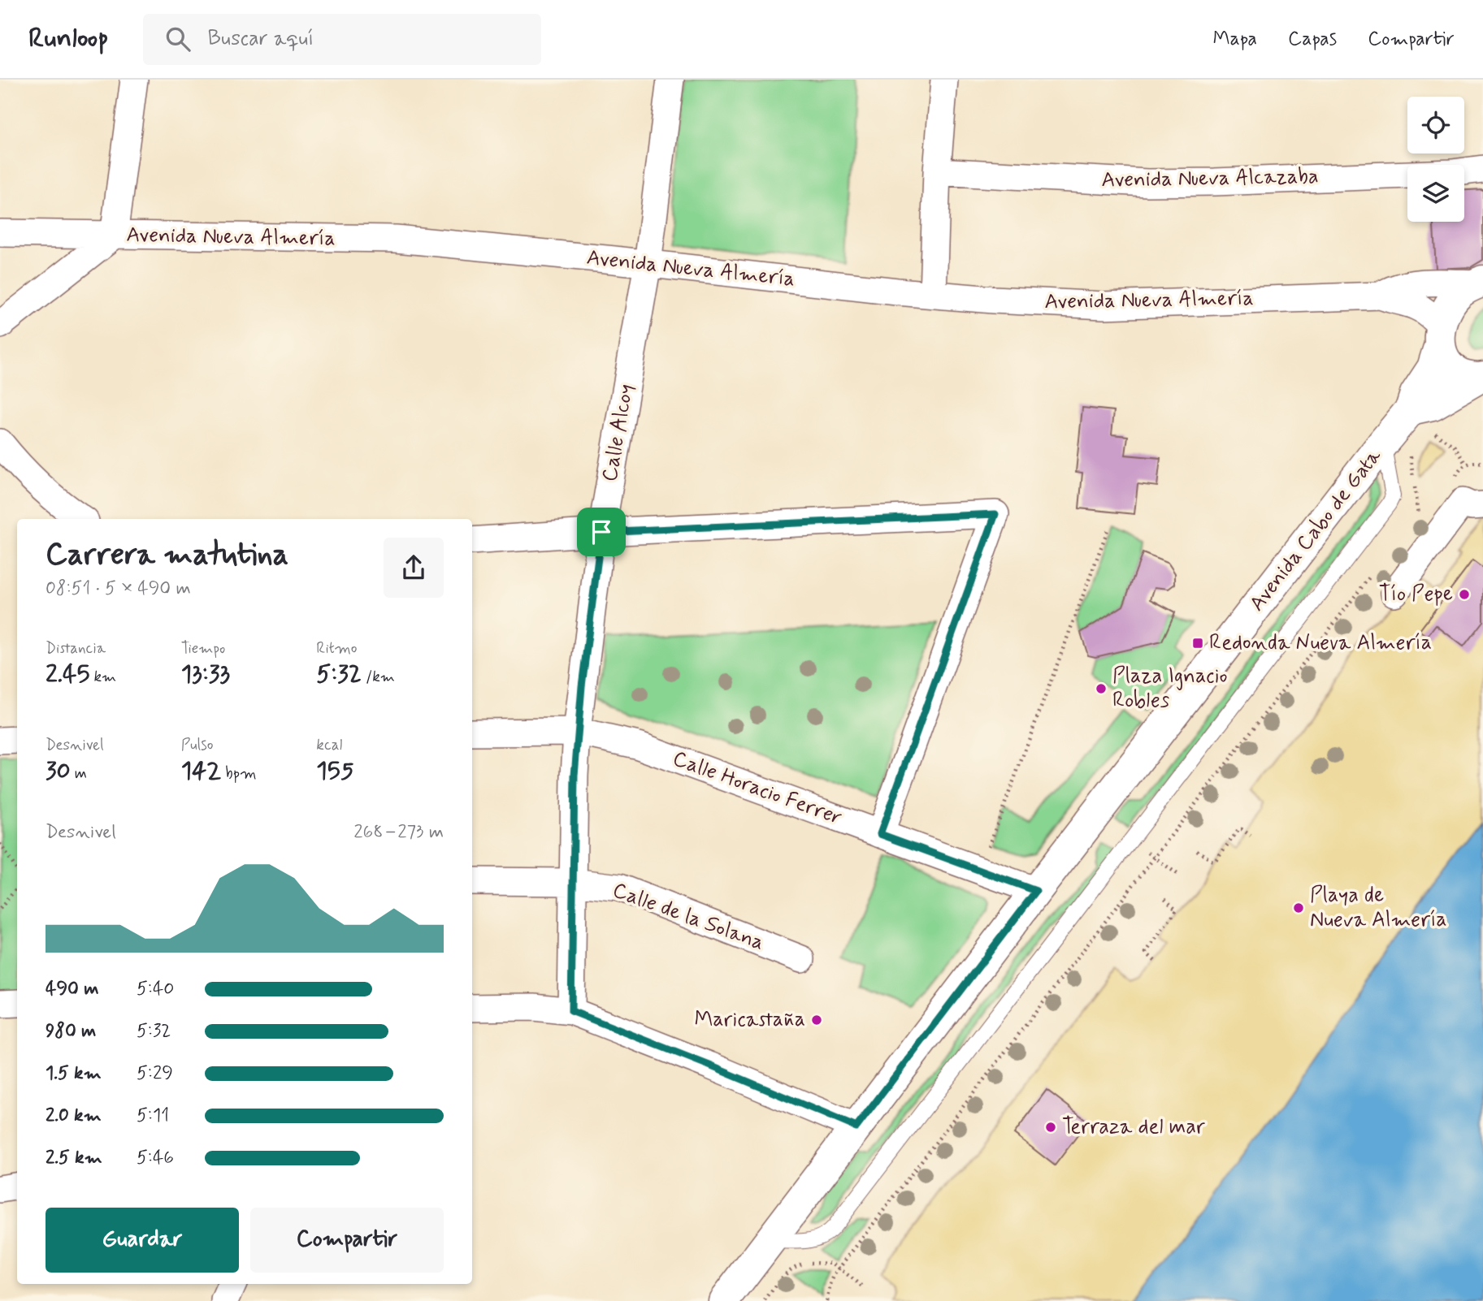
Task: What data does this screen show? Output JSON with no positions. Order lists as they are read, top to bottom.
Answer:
{
  "streets": {
    "main road": ["Avenida Cabo de Gata"],
    "street": [
      "Avenida Nueva Alcazaba",
      "Avenida Nueva Almería",
      "Calle Alcoy",
      "Calle Horacio Ferrer",
      "Calle de la Solana"
    ]
  },
  "crossings": [
    ["Avenida Nueva Almería", "Calle Alcoy"],
    ["Avenida Nueva Almería", "Avenida Cabo de Gata"],
    ["Calle Alcoy", "Calle Horacio Ferrer"],
    ["Calle Alcoy", "Calle de la Solana"],
    ["Avenida Cabo de Gata", "Calle Horacio Ferrer"]
  ],
  "places": {
    "other": [
      "Tío Pepe",
      "Plaza Ignacio Robles",
      "Playa de Nueva Almería",
      "Maricastaña",
      "Terraza del mar"
    ],
    "transit": ["Redonda Nueva Almería"]
  },
  "page": {
    "header": "Runloop",
    "search": "Buscar aquí",
    "nav": ["Mapa", "Capas", "Compartir"],
    "heading": ["Carrera matutina", "08:51 · 5 × 490 m"],
    "stats": [
      ["Distancia", "2.45 km"],
      ["Tiempo", "13:33"],
      ["Ritmo", "5:32 /km"],
      ["Desnivel", "30 m"],
      ["Pulso", "142 bpm"],
      ["kcal", "155"]
    ],
    "chart": ["Desnivel", "268–273 m"],
    "list": [
      {
        "name": "490 m",
        "note": "5:40"
      },
      {
        "name": "980 m",
        "note": "5:32"
      },
      {
        "name": "1.5 km",
        "note": "5:29"
      },
      {
        "name": "2.0 km",
        "note": "5:11"
      },
      {
        "name": "2.5 km",
        "note": "5:46"
      }
    ],
    "buttons": ["Guardar", "Compartir"]
  }
}
